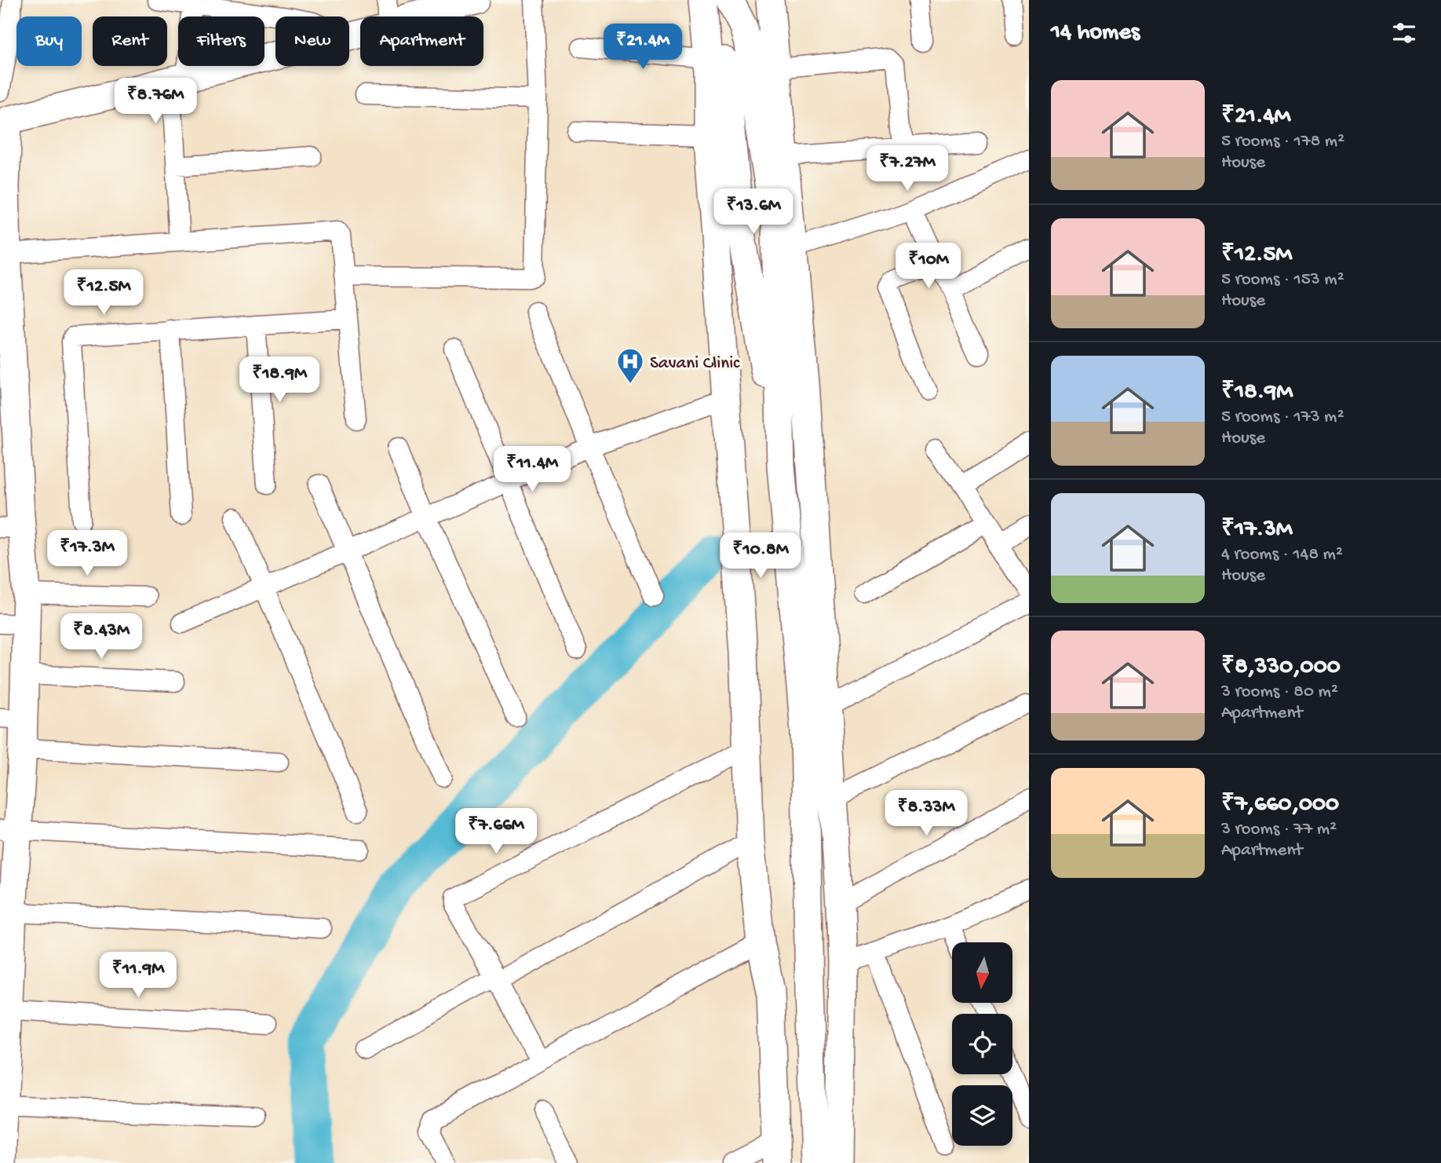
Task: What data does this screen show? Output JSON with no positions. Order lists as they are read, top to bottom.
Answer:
{
  "places": {
    "hospital": ["Savani Clinic"]
  },
  "north": "bottom",
  "page": {
    "heading": "14 homes",
    "chip": [
      "Buy",
      "Rent",
      "Filters",
      "New",
      "Apartment"
    ],
    "price": [
      "₹21.4M",
      "₹8.76M",
      "₹7.27M",
      "₹13.6M",
      "₹10M",
      "₹12.5M",
      "₹18.9M",
      "₹11.4M",
      "₹17.3M",
      "₹10.8M",
      "₹8.43M",
      "₹8.33M",
      "₹7.66M",
      "₹11.9M"
    ],
    "list": [
      {
        "name": "₹21.4M",
        "note": "5 rooms · 178 m² · House"
      },
      {
        "name": "₹12.5M",
        "note": "5 rooms · 153 m² · House"
      },
      {
        "name": "₹18.9M",
        "note": "5 rooms · 173 m² · House"
      },
      {
        "name": "₹17.3M",
        "note": "4 rooms · 148 m² · House"
      },
      {
        "name": "₹8,330,000",
        "note": "3 rooms · 80 m² · Apartment"
      },
      {
        "name": "₹7,660,000",
        "note": "3 rooms · 77 m² · Apartment"
      }
    ]
  }
}
